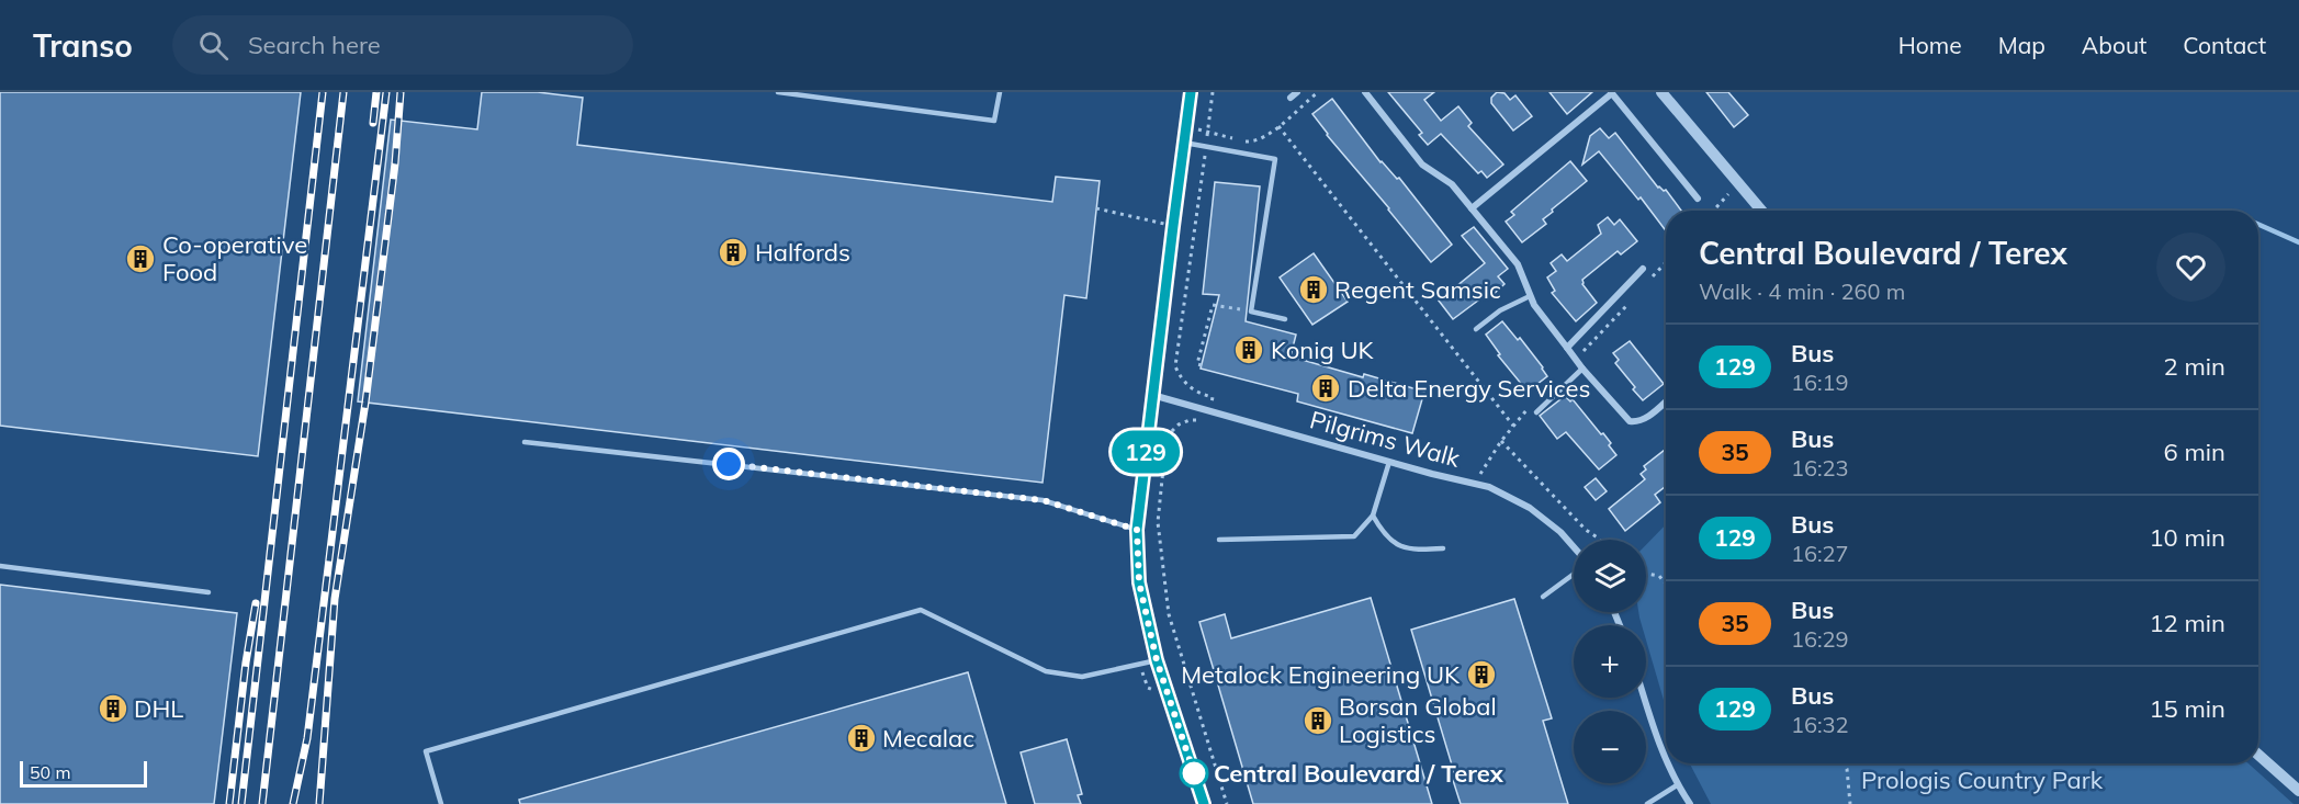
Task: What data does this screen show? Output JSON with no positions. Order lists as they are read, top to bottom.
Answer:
{
  "streets": {
    "street": ["Pilgrims Walk"]
  },
  "parks": ["Prologis Country Park"],
  "places": {
    "building": [
      "Halfords",
      "Co-operative Food",
      "Regent Samsic",
      "Konig UK",
      "Delta Energy Services",
      "Metalock Engineering UK",
      "DHL",
      "Borsan Global Logistics",
      "Mecalac"
    ],
    "other": ["Central Boulevard / Terex"]
  },
  "lines": ["bus line 129"],
  "scale_bar": "50 m",
  "page": {
    "header": "Transo",
    "search": "Search here",
    "nav": [
      "Home",
      "Map",
      "About",
      "Contact"
    ],
    "on_map": "129",
    "heading": ["Central Boulevard / Terex", "Walk · 4 min · 260 m"],
    "list": [
      {
        "mark": "129",
        "name": "Bus",
        "note": "16:19",
        "value": "2 min"
      },
      {
        "mark": "35",
        "name": "Bus",
        "note": "16:23",
        "value": "6 min"
      },
      {
        "mark": "129",
        "name": "Bus",
        "note": "16:27",
        "value": "10 min"
      },
      {
        "mark": "35",
        "name": "Bus",
        "note": "16:29",
        "value": "12 min"
      },
      {
        "mark": "129",
        "name": "Bus",
        "note": "16:32",
        "value": "15 min"
      }
    ],
    "map_buttons": ["+", "−"],
    "scale": "50 m"
  }
}
